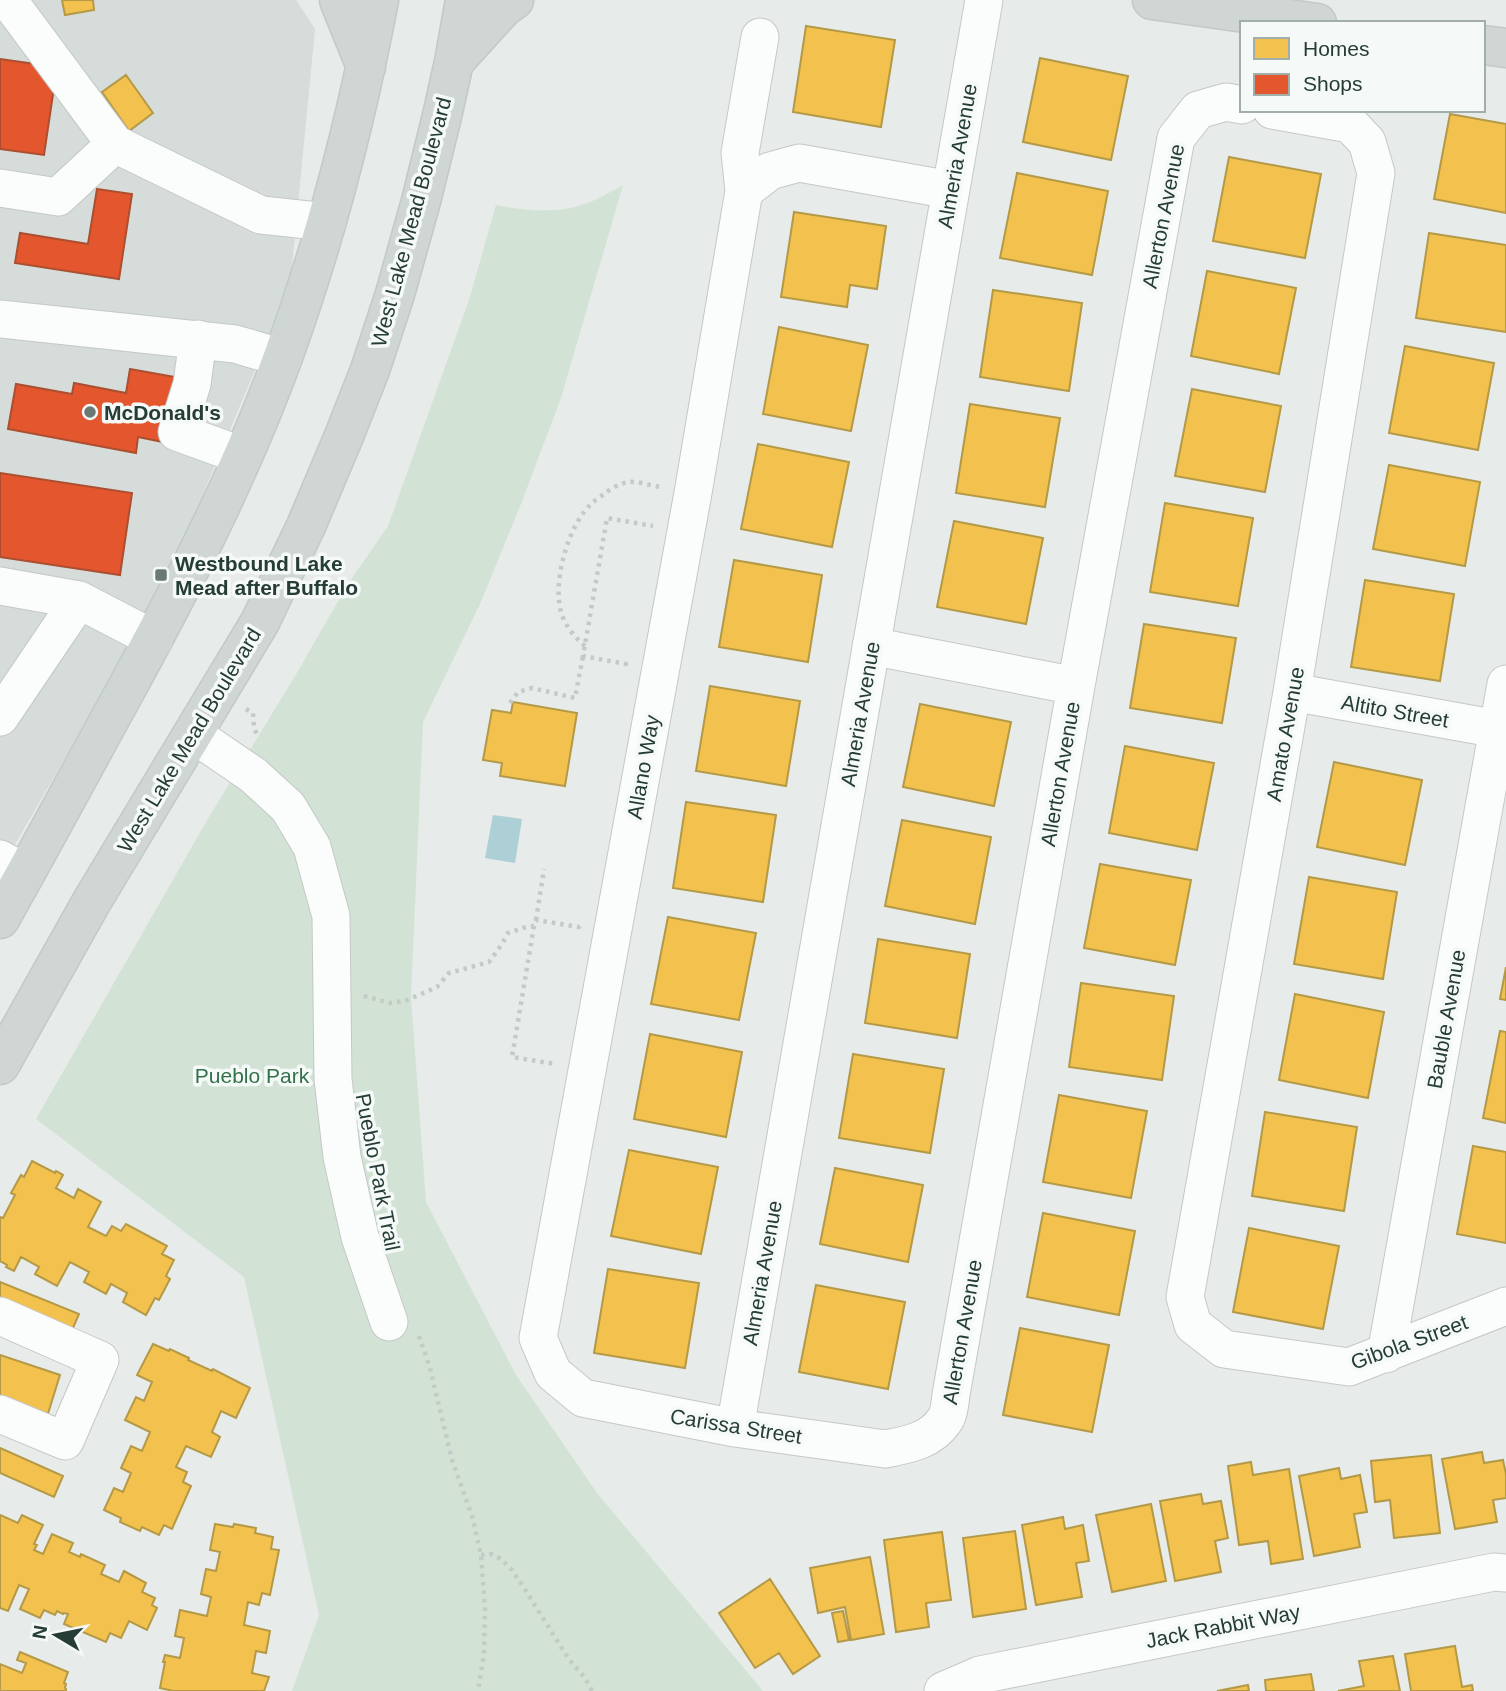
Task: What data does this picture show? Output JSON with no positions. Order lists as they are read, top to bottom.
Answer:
{
  "streets": {
    "main road": ["West Lake Mead Boulevard"],
    "street": [
      "Almeria Avenue",
      "Allerton Avenue",
      "Altito Street",
      "Amato Avenue",
      "Allano Way",
      "Bauble Avenue",
      "Gibola Street",
      "Carissa Street",
      "Jack Rabbit Way"
    ]
  },
  "crossings": [
    ["Almeria Avenue", "Carissa Street"],
    ["Allerton Avenue", "Carissa Street"],
    ["Altito Street", "Amato Avenue"],
    ["Altito Street", "Bauble Avenue"],
    ["Amato Avenue", "Gibola Street"],
    ["Allano Way", "Carissa Street"],
    ["Bauble Avenue", "Gibola Street"]
  ],
  "parks": ["Pueblo Park"],
  "places": {
    "other": ["McDonald's"],
    "transit": ["Westbound Lake Mead after Buffalo"]
  },
  "legend": ["Homes", "Shops"],
  "north": "left"
}
